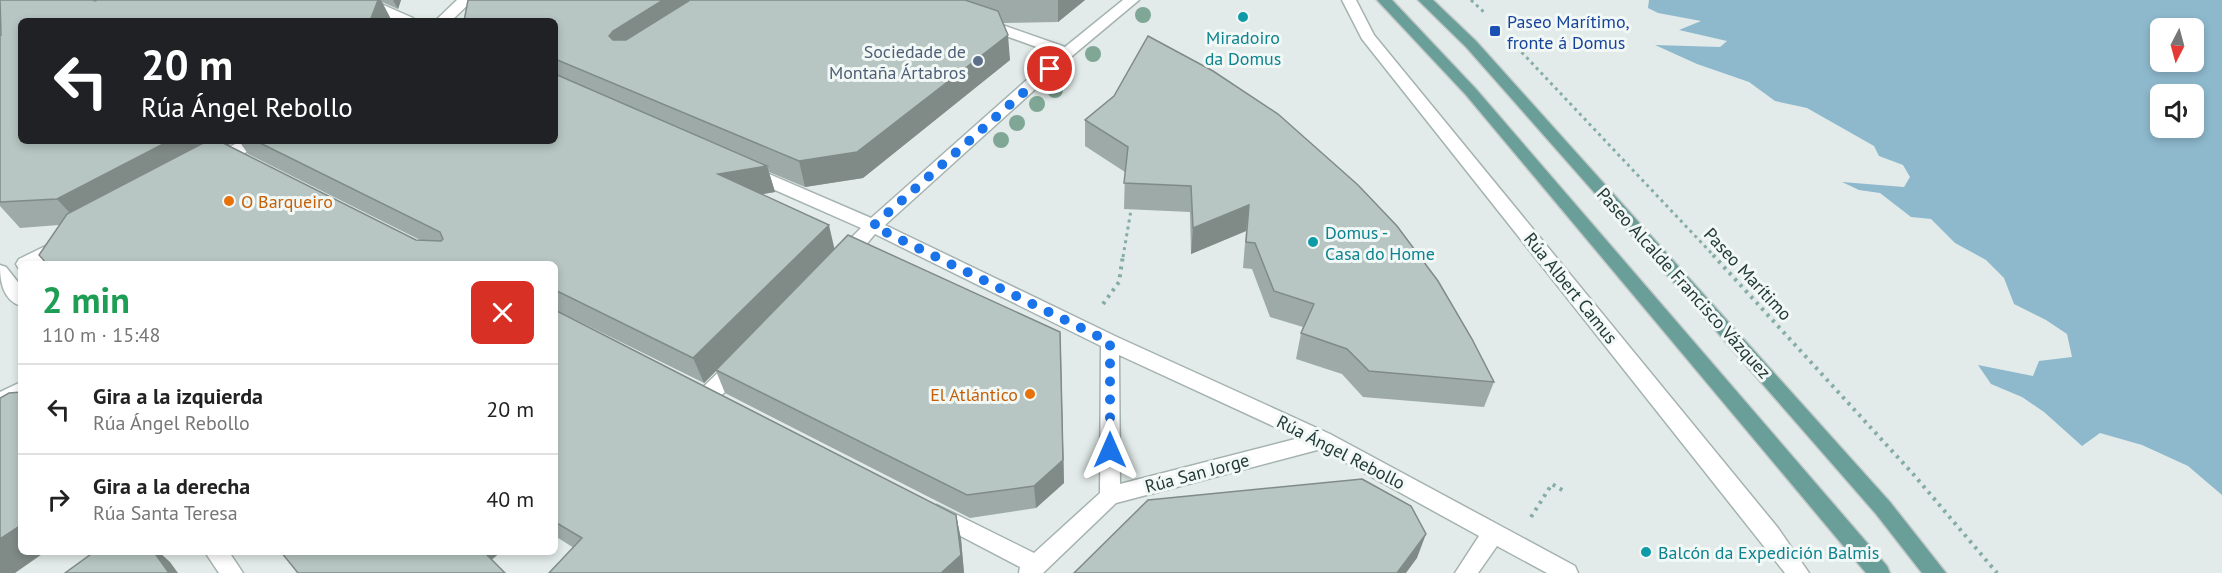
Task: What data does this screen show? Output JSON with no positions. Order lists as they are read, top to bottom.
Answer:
{
  "streets": {
    "main road": ["Paseo Alcalde Francisco Vázquez"],
    "street": ["Rúa Albert Camus", "Rúa Ángel Rebollo", "Rúa San Jorge"],
    "path": ["Paseo Marítimo"]
  },
  "crossings": [
    ["Rúa Ángel Rebollo", "Rúa San Jorge"]
  ],
  "places": {
    "other": [
      "Miradoiro da Domus",
      "Sociedade de Montaña Ártabros",
      "O Barqueiro",
      "Domus - Casa do Home",
      "El Atlántico",
      "Balcón da Expedición Balmis"
    ],
    "transit": ["Paseo Marítimo, fronte á Domus"]
  },
  "north": "bottom",
  "page": {
    "turn": ["20 m", "Rúa Ángel Rebollo"],
    "heading": ["2 min", "110 m · 15:48"],
    "list": [
      {
        "name": "Gira a la izquierda",
        "note": "Rúa Ángel Rebollo",
        "value": "20 m"
      },
      {
        "name": "Gira a la derecha",
        "note": "Rúa Santa Teresa",
        "value": "40 m"
      }
    ]
  }
}
